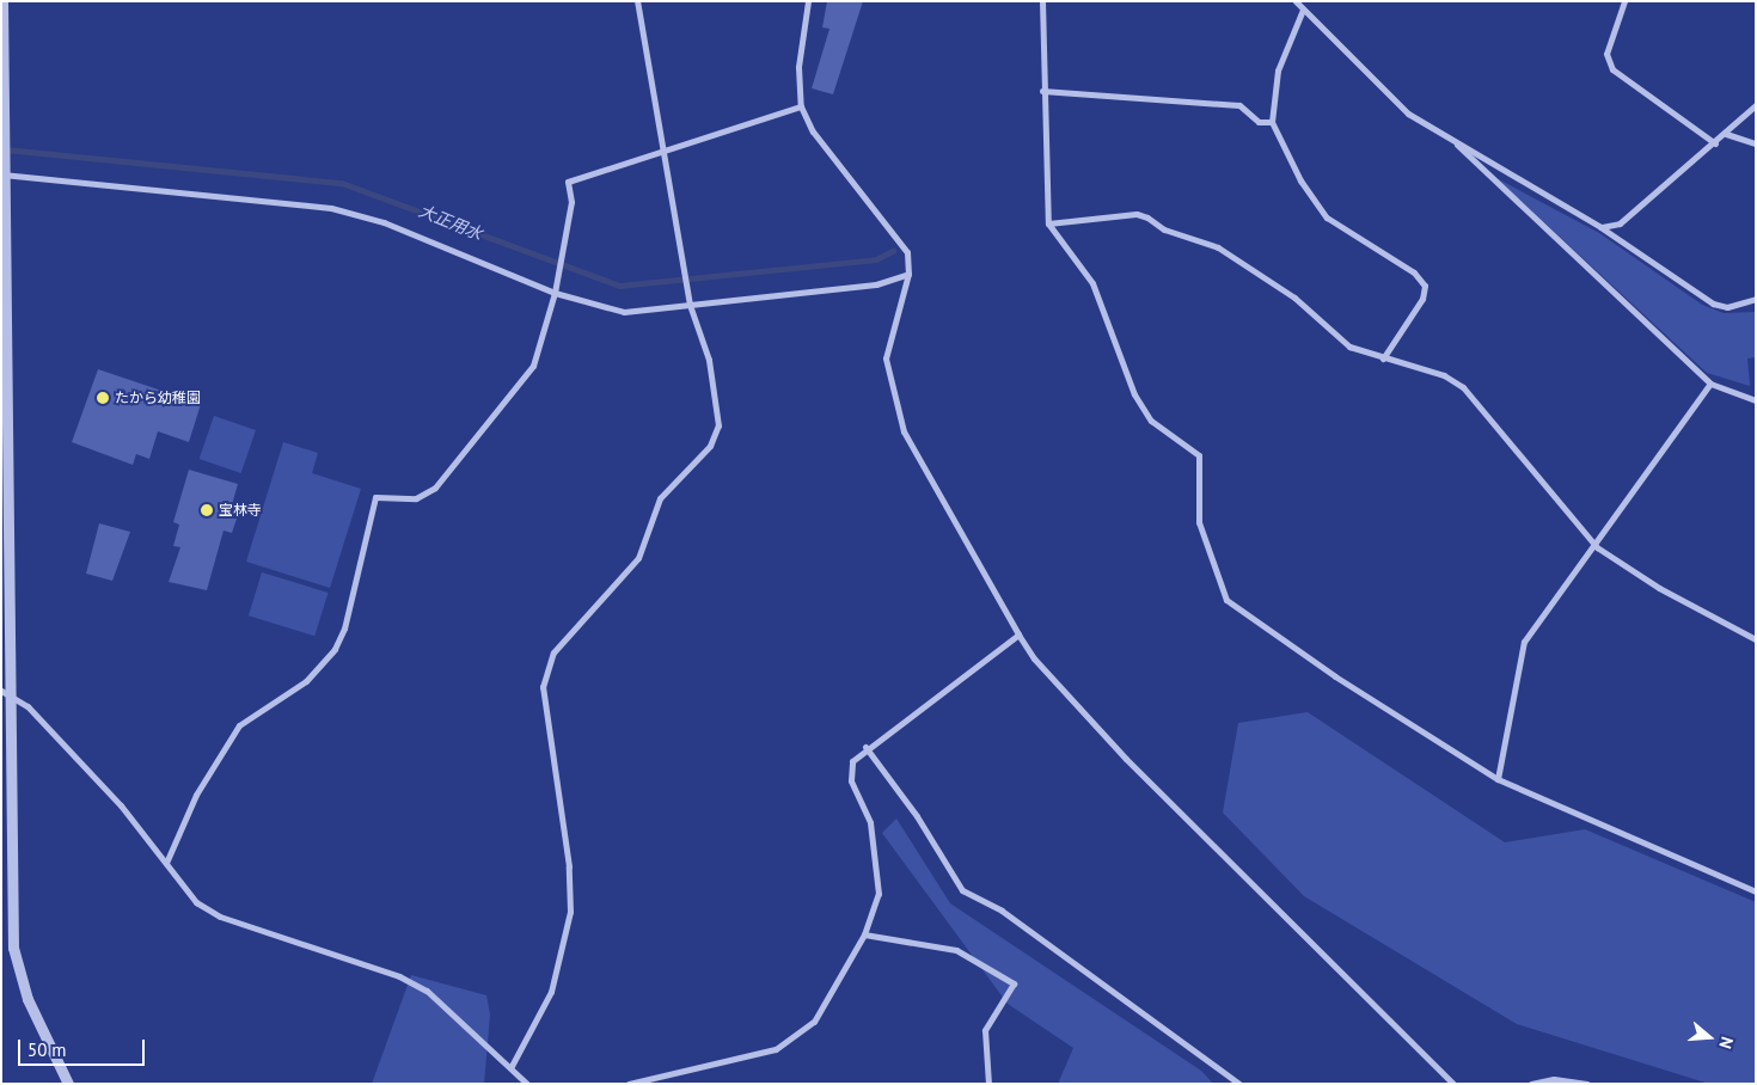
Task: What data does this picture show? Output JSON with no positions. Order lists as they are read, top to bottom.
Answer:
{
  "water": ["大正用水"],
  "places": ["たから幼稚園", "宝林寺"],
  "scale_bar": "50 m",
  "north": "right"
}
